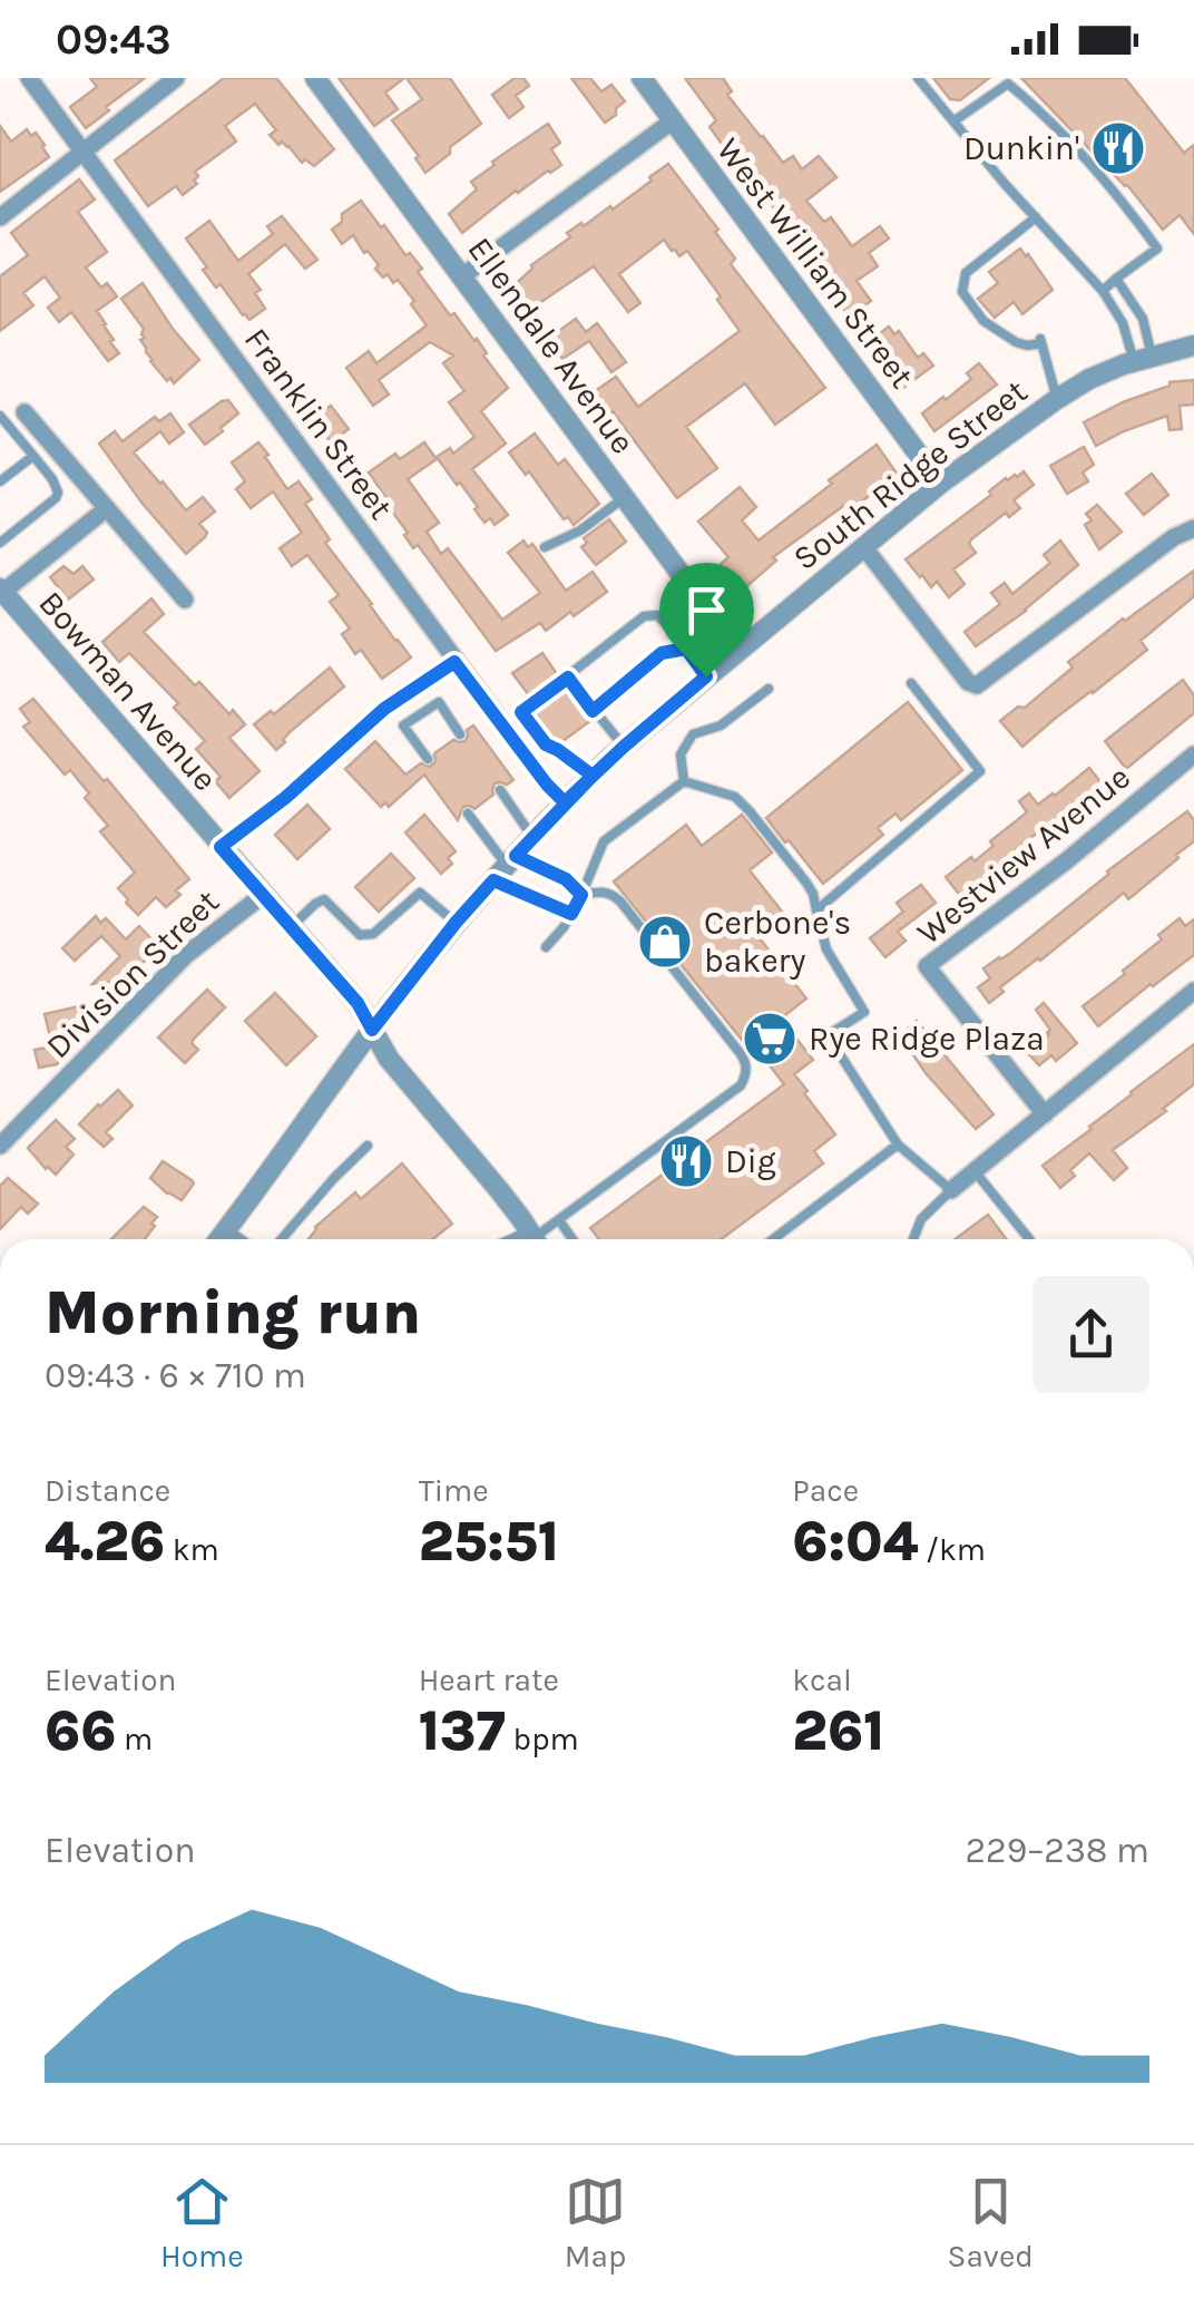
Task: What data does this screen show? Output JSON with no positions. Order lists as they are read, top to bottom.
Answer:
{
  "streets": {
    "street": [
      "West William Street",
      "Ellendale Avenue",
      "Franklin Street",
      "South Ridge Street",
      "Bowman Avenue",
      "Westview Avenue",
      "Division Street"
    ]
  },
  "crossings": [
    ["West William Street", "South Ridge Street"],
    ["Ellendale Avenue", "South Ridge Street"],
    ["Franklin Street", "South Ridge Street"],
    ["South Ridge Street", "Bowman Avenue"],
    ["Bowman Avenue", "Division Street"]
  ],
  "places": {
    "restaurant": ["Dunkin'", "Dig"],
    "shop": ["Cerbone's bakery"],
    "supermarket": ["Rye Ridge Plaza"]
  },
  "page": {
    "status": "09:43",
    "heading": ["Morning run", "09:43 · 6 × 710 m"],
    "stats": [
      ["Distance", "4.26 km"],
      ["Time", "25:51"],
      ["Pace", "6:04 /km"],
      ["Elevation", "66 m"],
      ["Heart rate", "137 bpm"],
      ["kcal", "261"]
    ],
    "chart": ["Elevation", "229–238 m"],
    "tabs": ["Home", "Map", "Saved"]
  }
}
